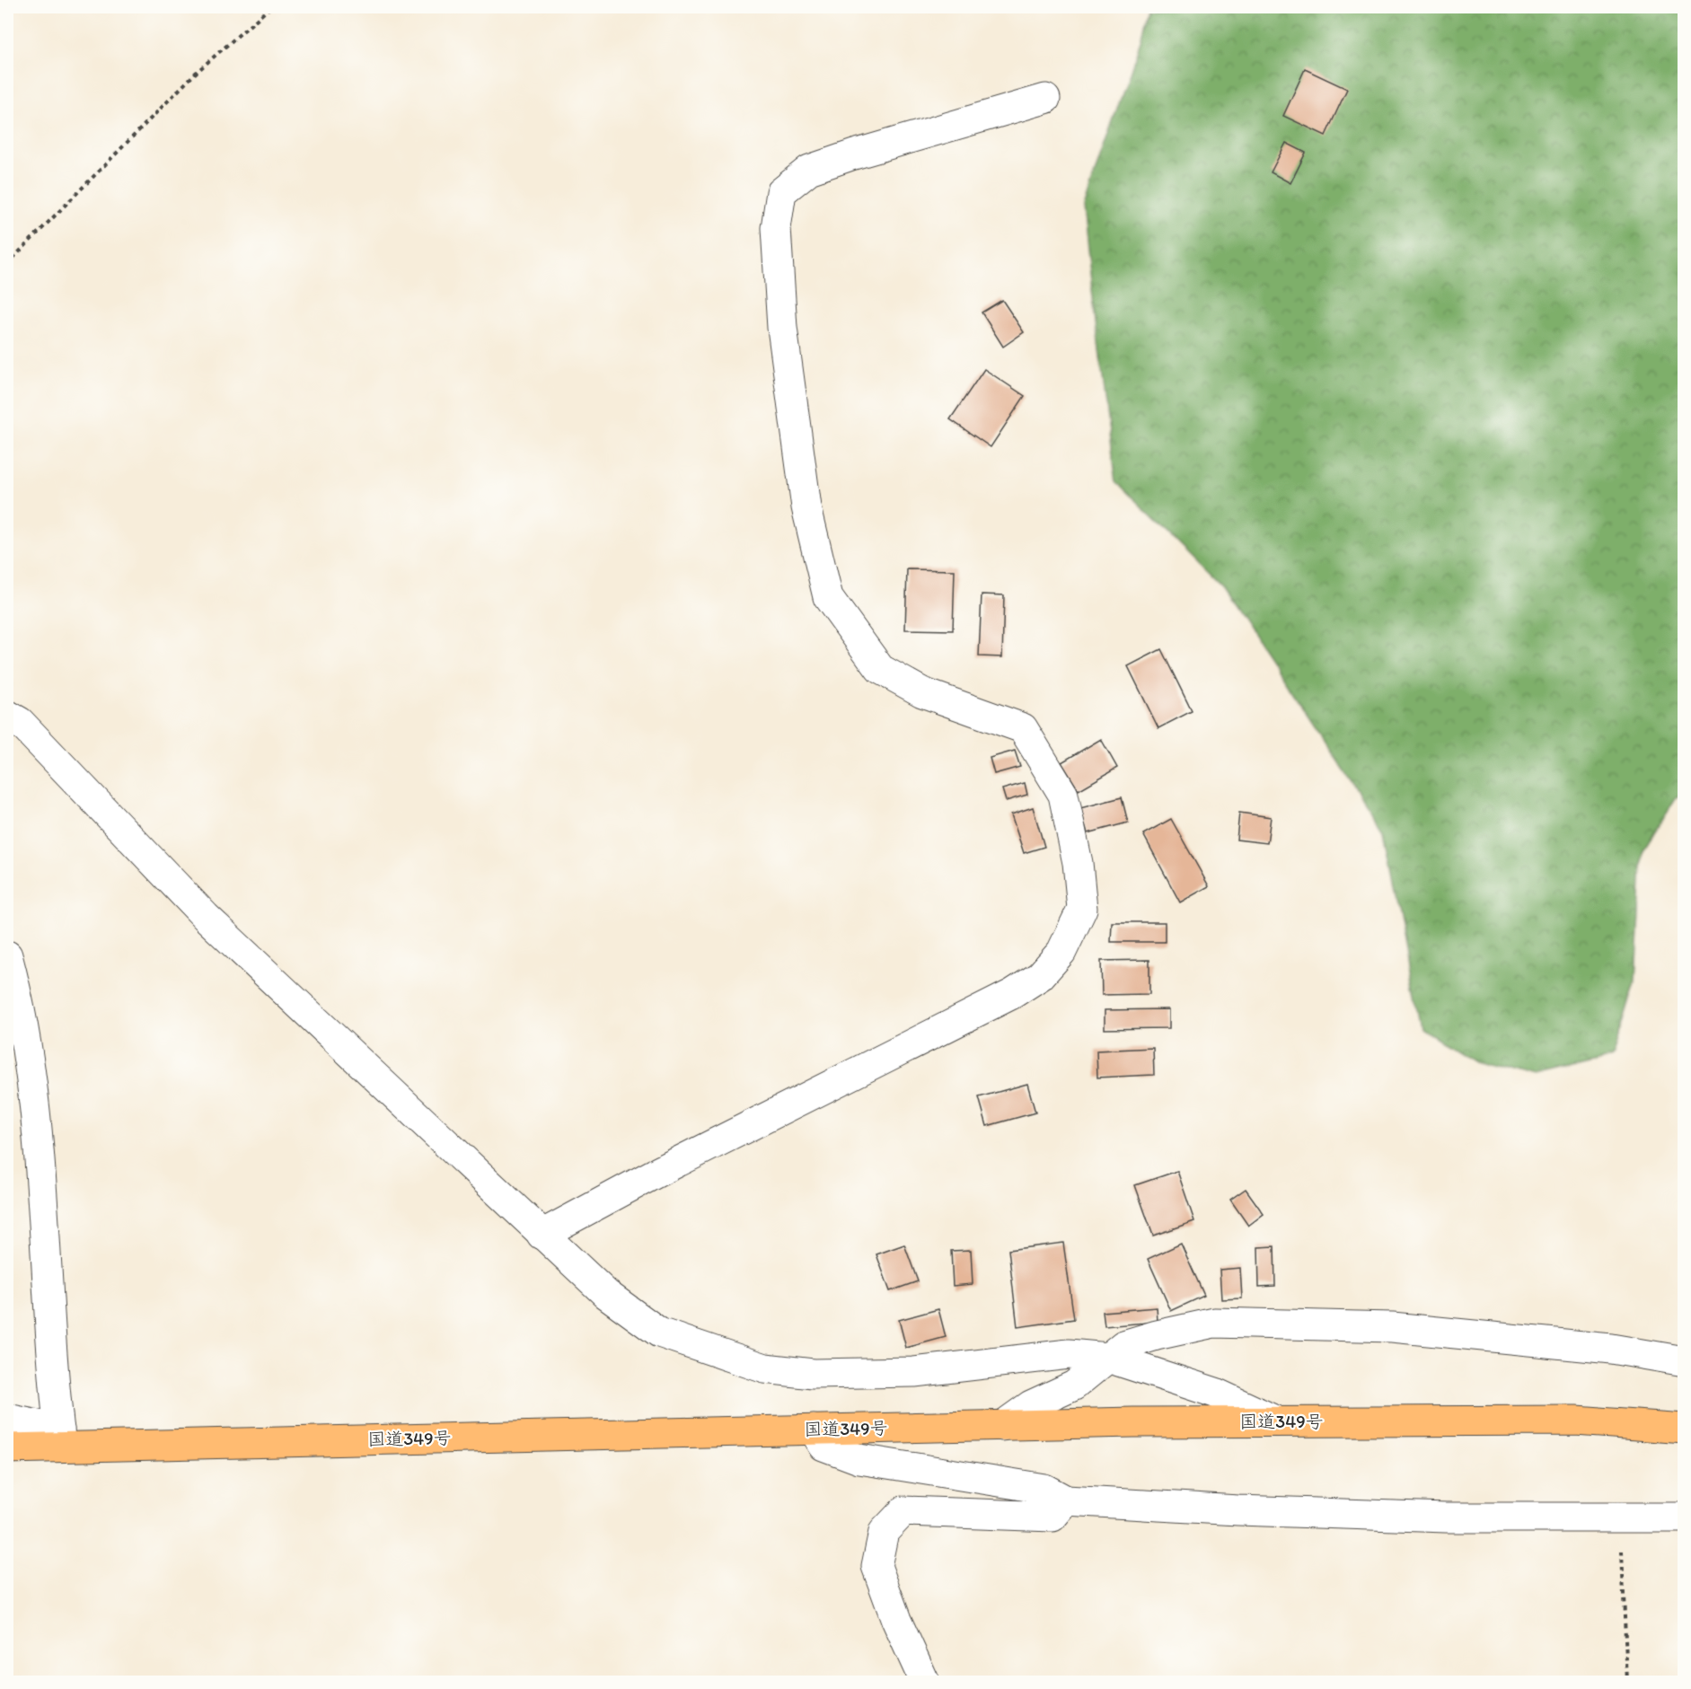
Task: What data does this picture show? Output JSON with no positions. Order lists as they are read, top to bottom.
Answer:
{
  "streets": {
    "highway": ["国道349号"]
  }
}
